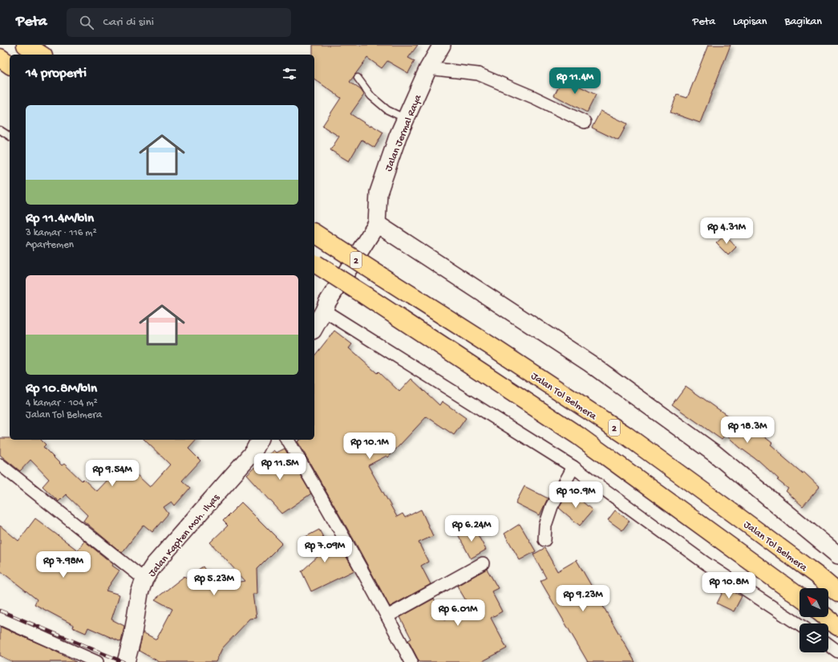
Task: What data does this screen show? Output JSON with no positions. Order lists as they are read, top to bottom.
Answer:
{
  "streets": {
    "highway": ["2", "Jalan Tol Belmera"],
    "street": ["Jalan Jermal Raya", "Jalan Kapten Moh. Ilyas"]
  },
  "north": "top left",
  "page": {
    "header": "Peta",
    "search": "Cari di sini",
    "nav": ["Peta", "Lapisan", "Bagikan"],
    "heading": "14 properti",
    "price": [
      "Rp 11.4M",
      "Rp 4.31M",
      "Rp 18.3M",
      "Rp 10.1M",
      "Rp 11.5M",
      "Rp 9.54M",
      "Rp 10.9M",
      "Rp 6.24M",
      "Rp 7.09M",
      "Rp 7.98M",
      "Rp 5.23M",
      "Rp 10.8M",
      "Rp 9.23M",
      "Rp 6.01M"
    ],
    "list": [
      {
        "name": "Rp 11.4M/bln",
        "note": "3 kamar · 116 m² · Apartemen"
      },
      {
        "name": "Rp 10.8M/bln",
        "note": "4 kamar · 104 m² · Jalan Tol Belmera"
      }
    ]
  }
}
